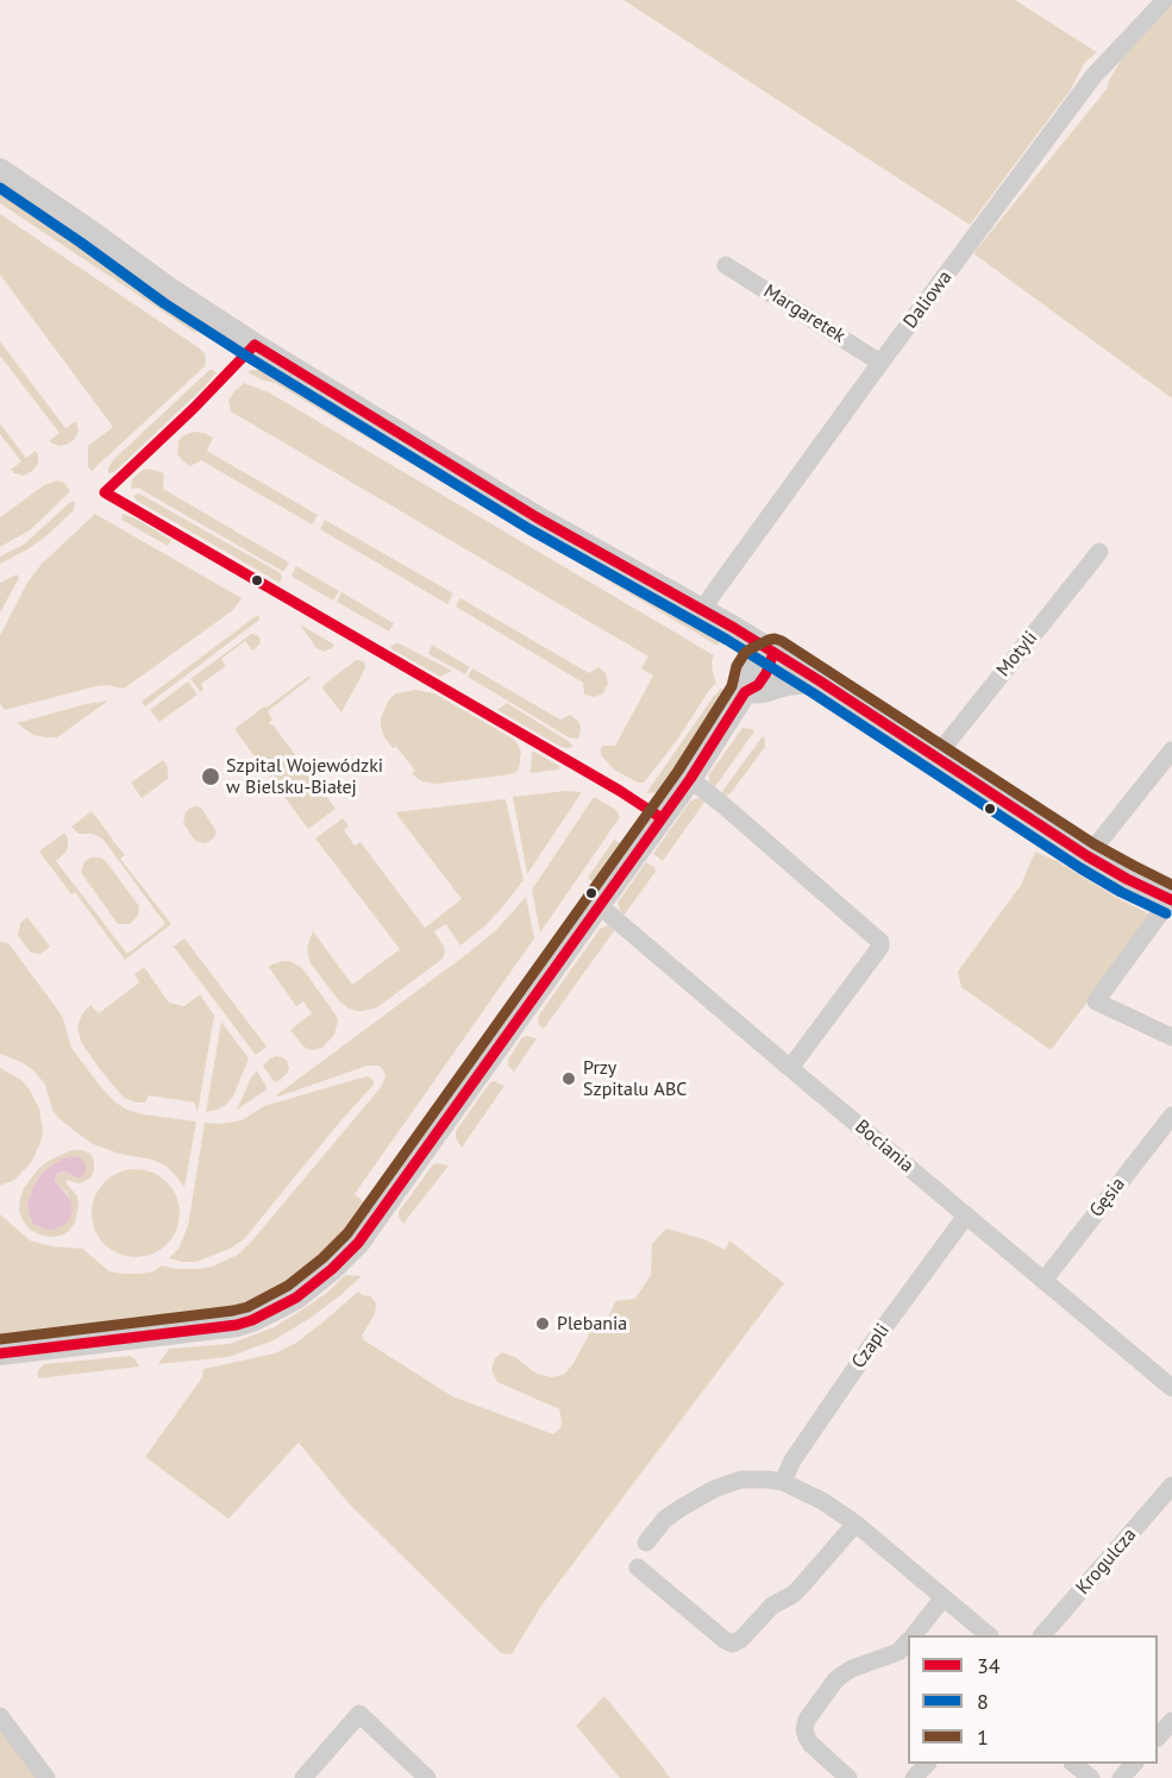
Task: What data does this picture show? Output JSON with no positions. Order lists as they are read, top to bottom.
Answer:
{
  "streets": {
    "street": [
      "Daliowa",
      "Margaretek",
      "Motyli",
      "Bociania",
      "Gęsia",
      "Czapli",
      "Krogulcza"
    ]
  },
  "crossings": [
    ["Daliowa", "Margaretek"],
    ["Bociania", "Gęsia"],
    ["Bociania", "Czapli"]
  ],
  "places": ["Szpital Wojewódzki w Bielsku-Białej", "Przy Szpitalu ABC", "Plebania"],
  "lines": ["transit line 8", "transit line 34", "transit line 1"],
  "legend": ["34", "8", "1"]
}
